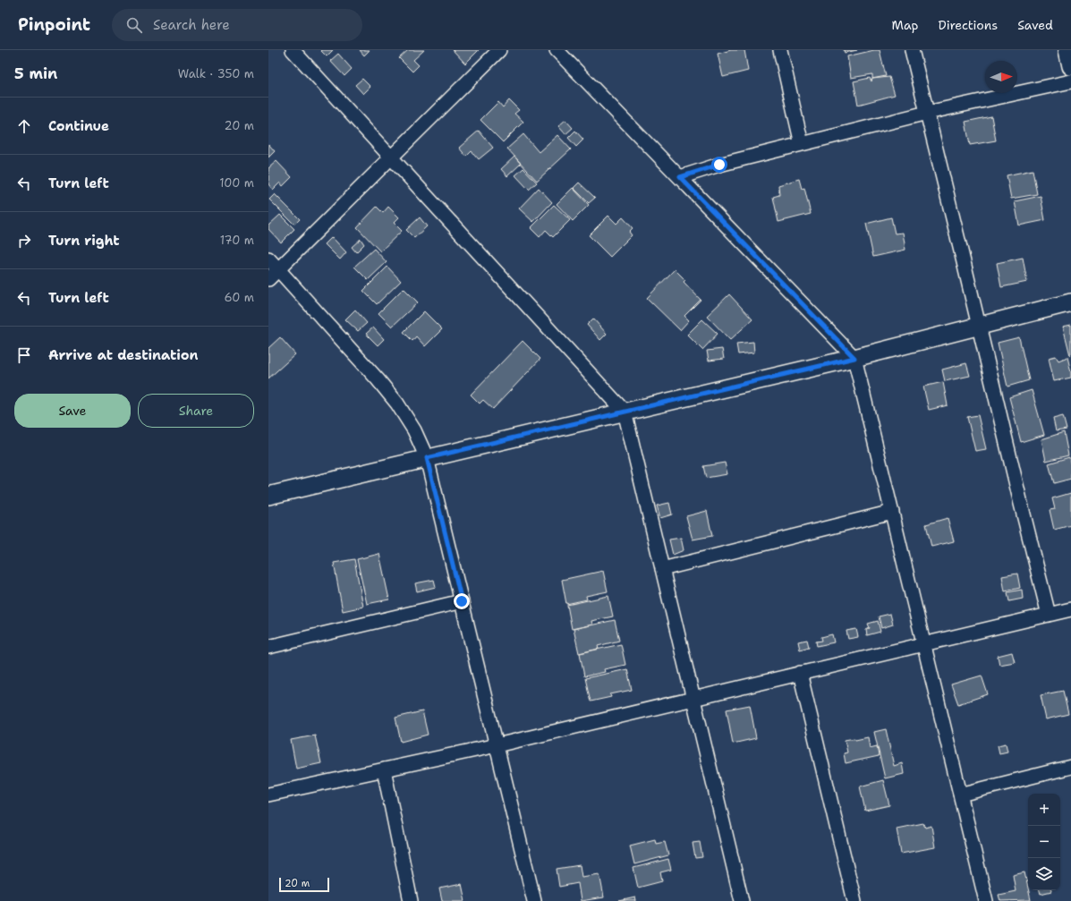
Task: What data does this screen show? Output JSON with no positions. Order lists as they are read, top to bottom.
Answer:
{
  "scale_bar": "20 m",
  "north": "right",
  "page": {
    "header": "Pinpoint",
    "search": "Search here",
    "nav": ["Map", "Directions", "Saved"],
    "heading": ["5 min", "Walk · 350 m"],
    "list": [
      ["Continue", "20 m"],
      ["Turn left", "100 m"],
      ["Turn right", "170 m"],
      ["Turn left", "60 m"],
      "Arrive at destination"
    ],
    "buttons": ["Save", "Share"],
    "map_buttons": ["+", "−"],
    "scale": "20 m"
  }
}
